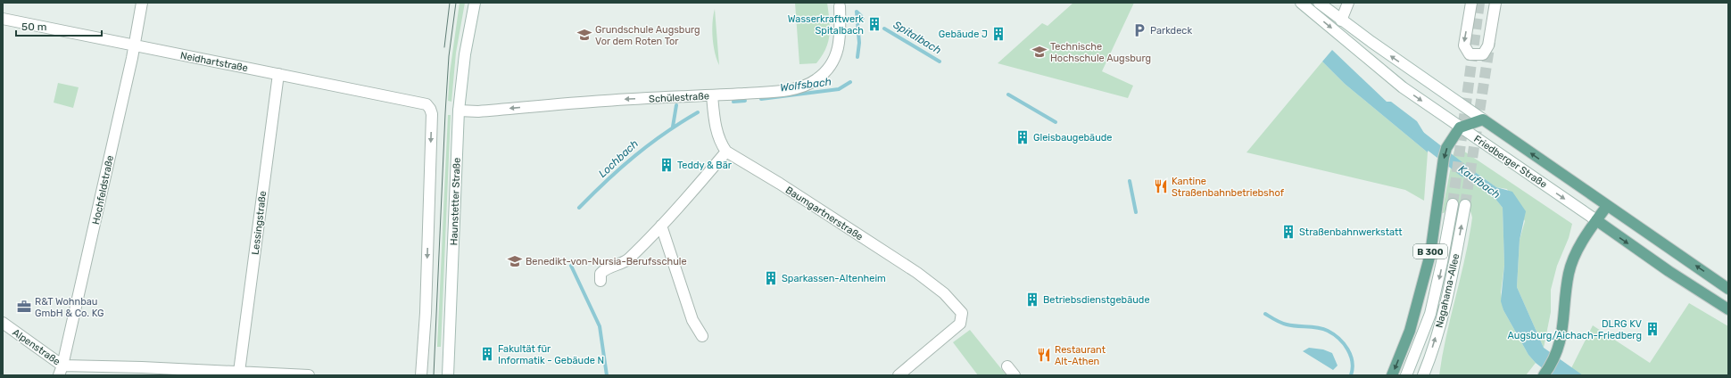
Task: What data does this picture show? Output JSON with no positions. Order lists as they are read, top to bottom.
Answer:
{
  "streets": {
    "main road": ["Friedberger Straße", "B 300"],
    "street": [
      "Neidhartstraße",
      "Schülestraße",
      "Hochfeldstraße",
      "Haunstetter Straße",
      "Baumgartnerstraße",
      "Lessingstraße",
      "Nagahama-Allee",
      "Alpenstraße"
    ]
  },
  "crossings": [
    ["Neidhartstraße", "Hochfeldstraße"],
    ["Neidhartstraße", "Lessingstraße"],
    ["Schülestraße", "Haunstetter Straße"],
    ["Friedberger Straße", "B 300"],
    ["Hochfeldstraße", "Alpenstraße"],
    ["Lessingstraße", "Alpenstraße"]
  ],
  "one_way": ["Schülestraße"],
  "water": [
    "Spitalbach",
    "Wolfsbach",
    "Lochbach",
    "Kaufbach"
  ],
  "places": {
    "building": [
      "Wasserkraftwerk Spitalbach",
      "Gebäude J",
      "Gleisbaugebäude",
      "Teddy & Bär",
      "Straßenbahnwerkstatt",
      "Sparkassen-Altenheim",
      "Betriebsdienstgebäude",
      "DLRG KV Augsburg/Aichach-Friedberg",
      "Fakultät für Informatik - Gebäude N"
    ],
    "parking": ["Parkdeck"],
    "school or university": ["Grundschule Augsburg Vor dem Roten Tor", "Technische Hochschule Augsburg", "Benedikt-von-Nursia-Berufsschule"],
    "restaurant": ["Kantine Straßenbahnbetriebshof", "Restaurant Alt-Athen"],
    "office": ["R&T Wohnbau GmbH & Co. KG"]
  },
  "scale_bar": "50 m"
}
